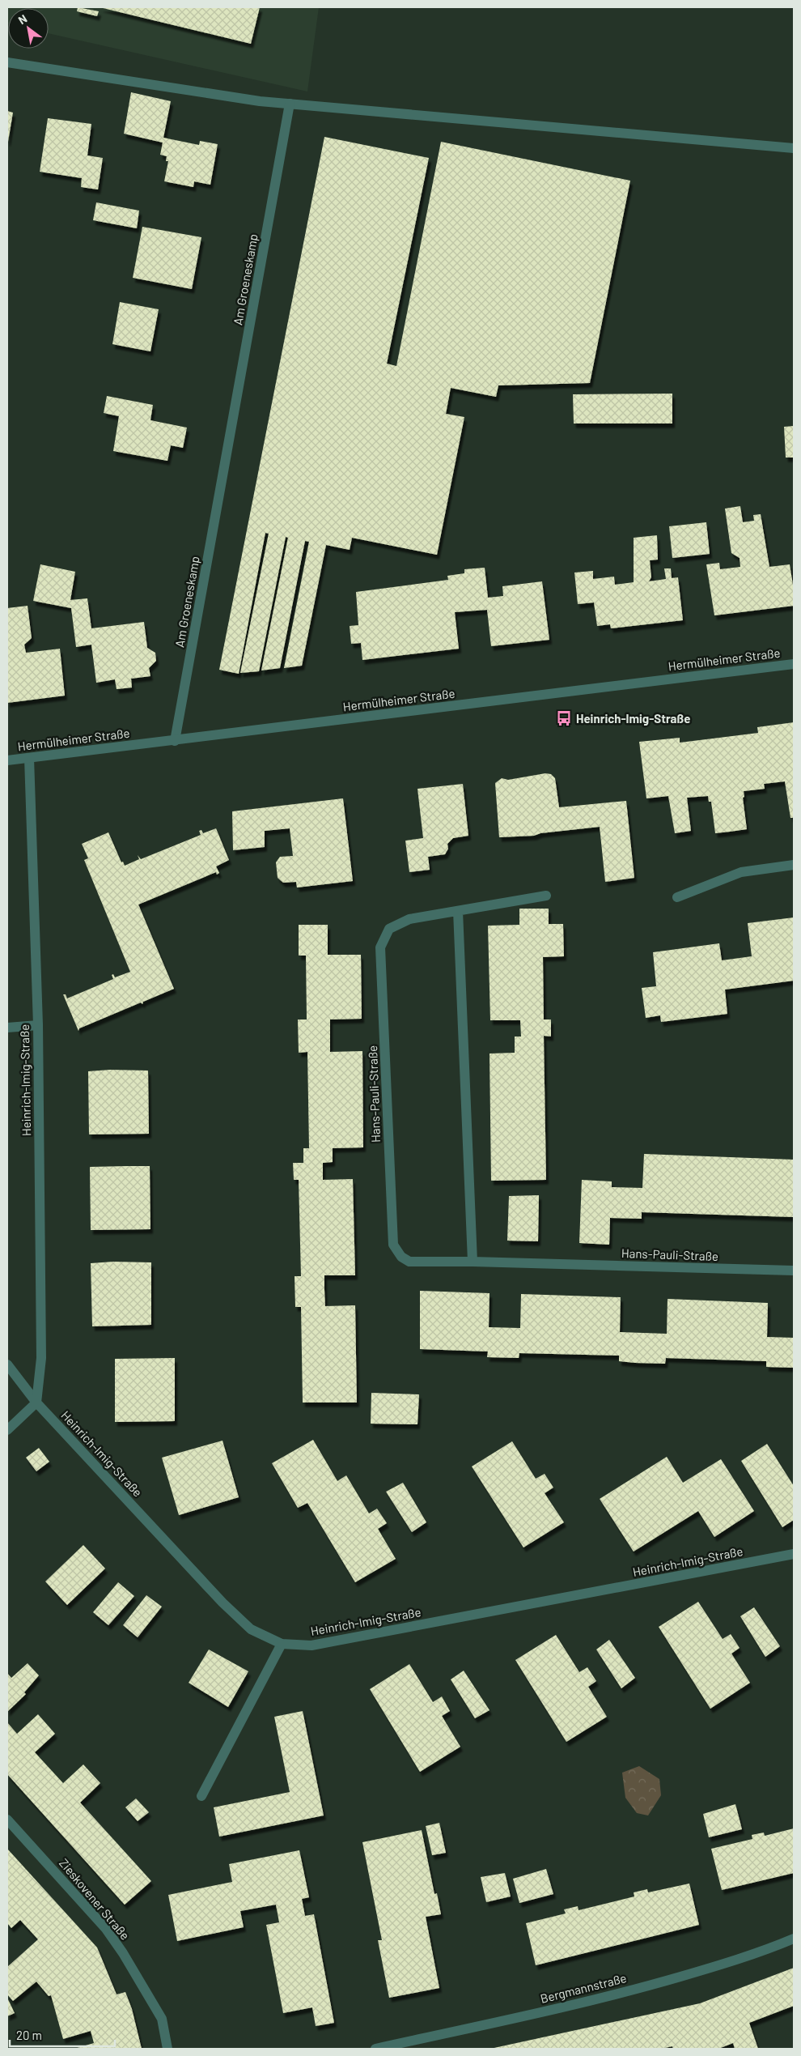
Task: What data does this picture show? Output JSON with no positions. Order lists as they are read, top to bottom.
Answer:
{
  "streets": {
    "street": [
      "Am Groeneskamp",
      "Hermülheimer Straße",
      "Heinrich-Imig-Straße",
      "Hans-Pauli-Straße",
      "Zieskovener Straße",
      "Bergmannstraße"
    ]
  },
  "crossings": [
    ["Am Groeneskamp", "Hermülheimer Straße"],
    ["Hermülheimer Straße", "Heinrich-Imig-Straße"]
  ],
  "places": {
    "bus stop": ["Heinrich-Imig-Straße"]
  },
  "scale_bar": "20 m",
  "north": "top left"
}
